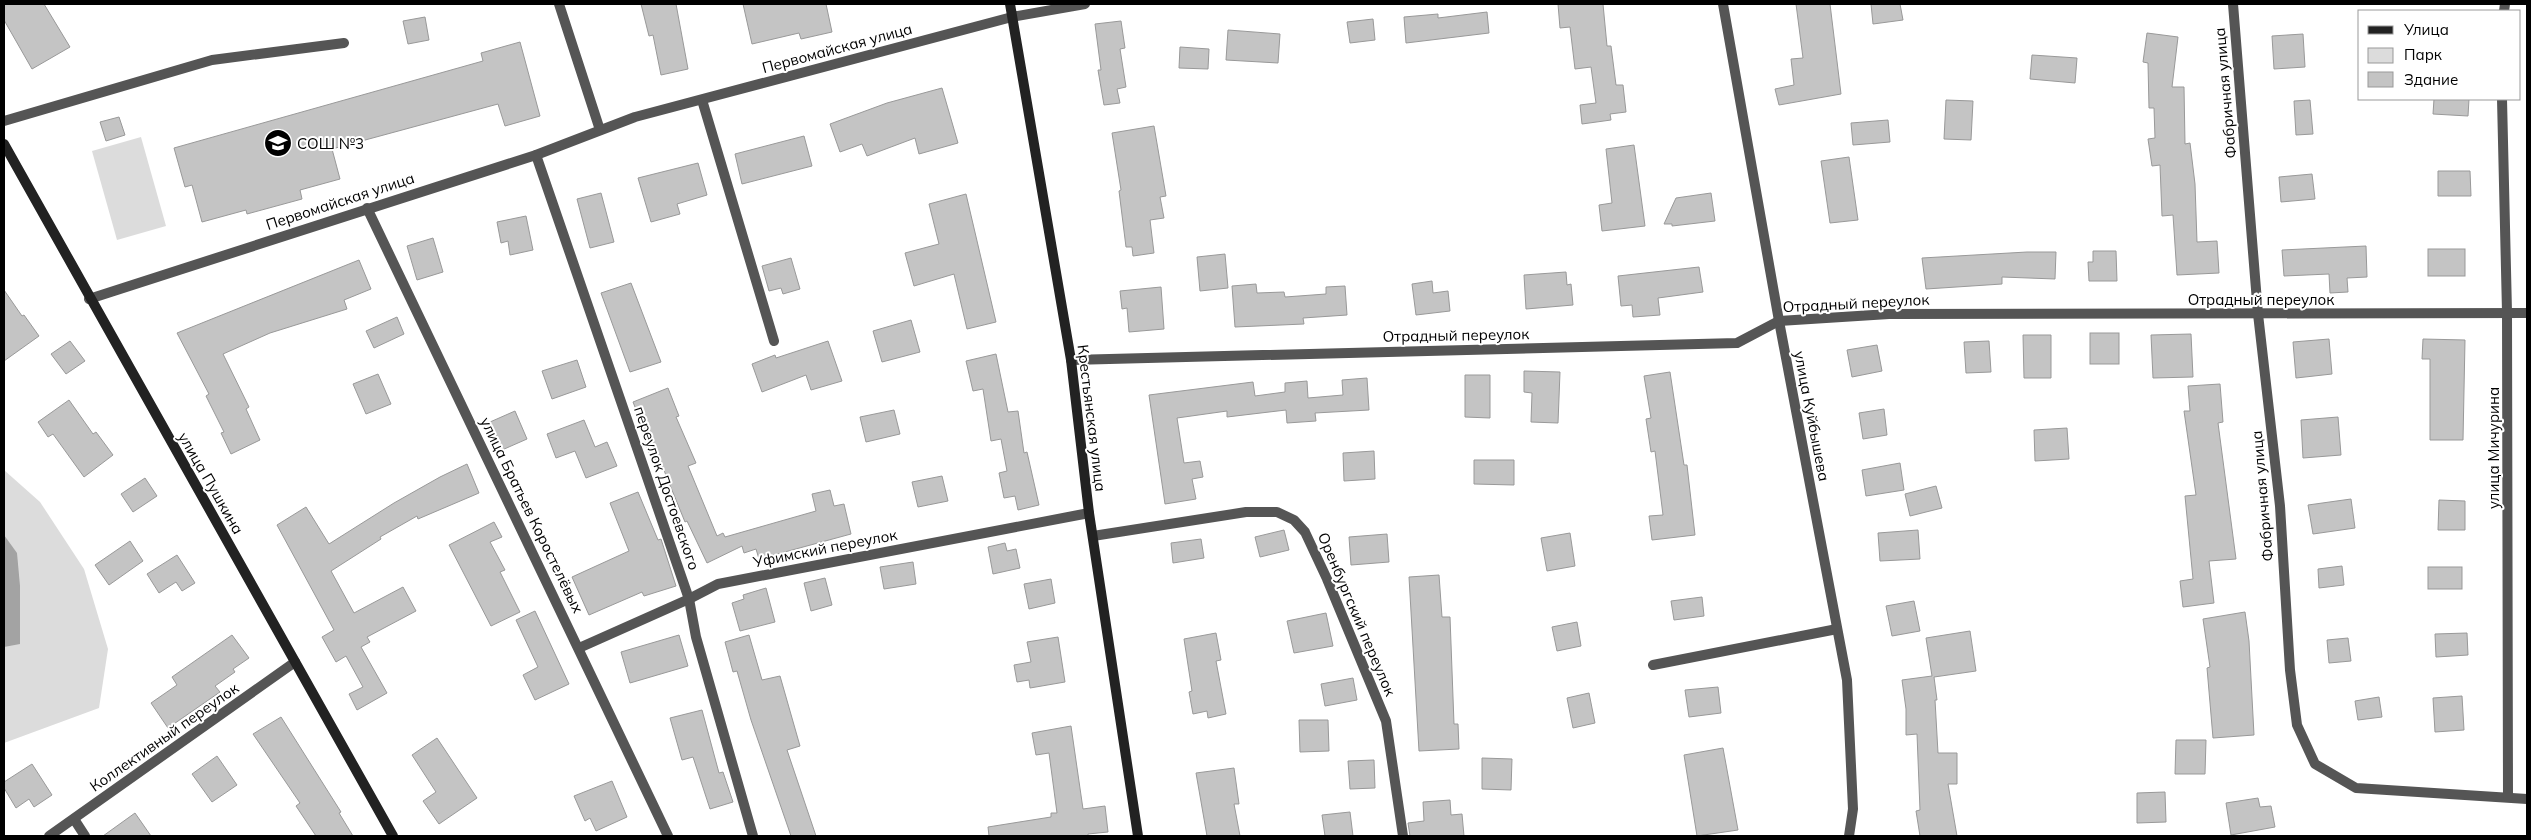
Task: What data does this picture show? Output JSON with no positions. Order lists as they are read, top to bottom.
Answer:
{
  "streets": {
    "street": [
      "Первомайская улица",
      "Фабричная улица",
      "Отрадный переулок",
      "улица Куйбышева",
      "Крестьянская улица",
      "улица Мичурина",
      "улица Пушкина",
      "переулок Достоевского",
      "улица Братьев Коростелёвых",
      "Уфимский переулок",
      "Оренбургский переулок",
      "Коллективный переулок"
    ]
  },
  "crossings": [
    ["Первомайская улица", "Крестьянская улица"],
    ["Первомайская улица", "улица Пушкина"],
    ["Первомайская улица", "переулок Достоевского"],
    ["Первомайская улица", "улица Братьев Коростелёвых"],
    ["Фабричная улица", "Отрадный переулок"],
    ["Фабричная улица", "улица Мичурина"],
    ["Отрадный переулок", "улица Куйбышева"],
    ["Отрадный переулок", "Крестьянская улица"],
    ["Отрадный переулок", "улица Мичурина"],
    ["Крестьянская улица", "Уфимский переулок"],
    ["Крестьянская улица", "Оренбургский переулок"],
    ["улица Пушкина", "Коллективный переулок"],
    ["переулок Достоевского", "Уфимский переулок"],
    ["улица Братьев Коростелёвых", "Уфимский переулок"]
  ],
  "places": {
    "school or university": ["СОШ №3"]
  },
  "legend": ["Улица", "Парк", "Здание"]
}
